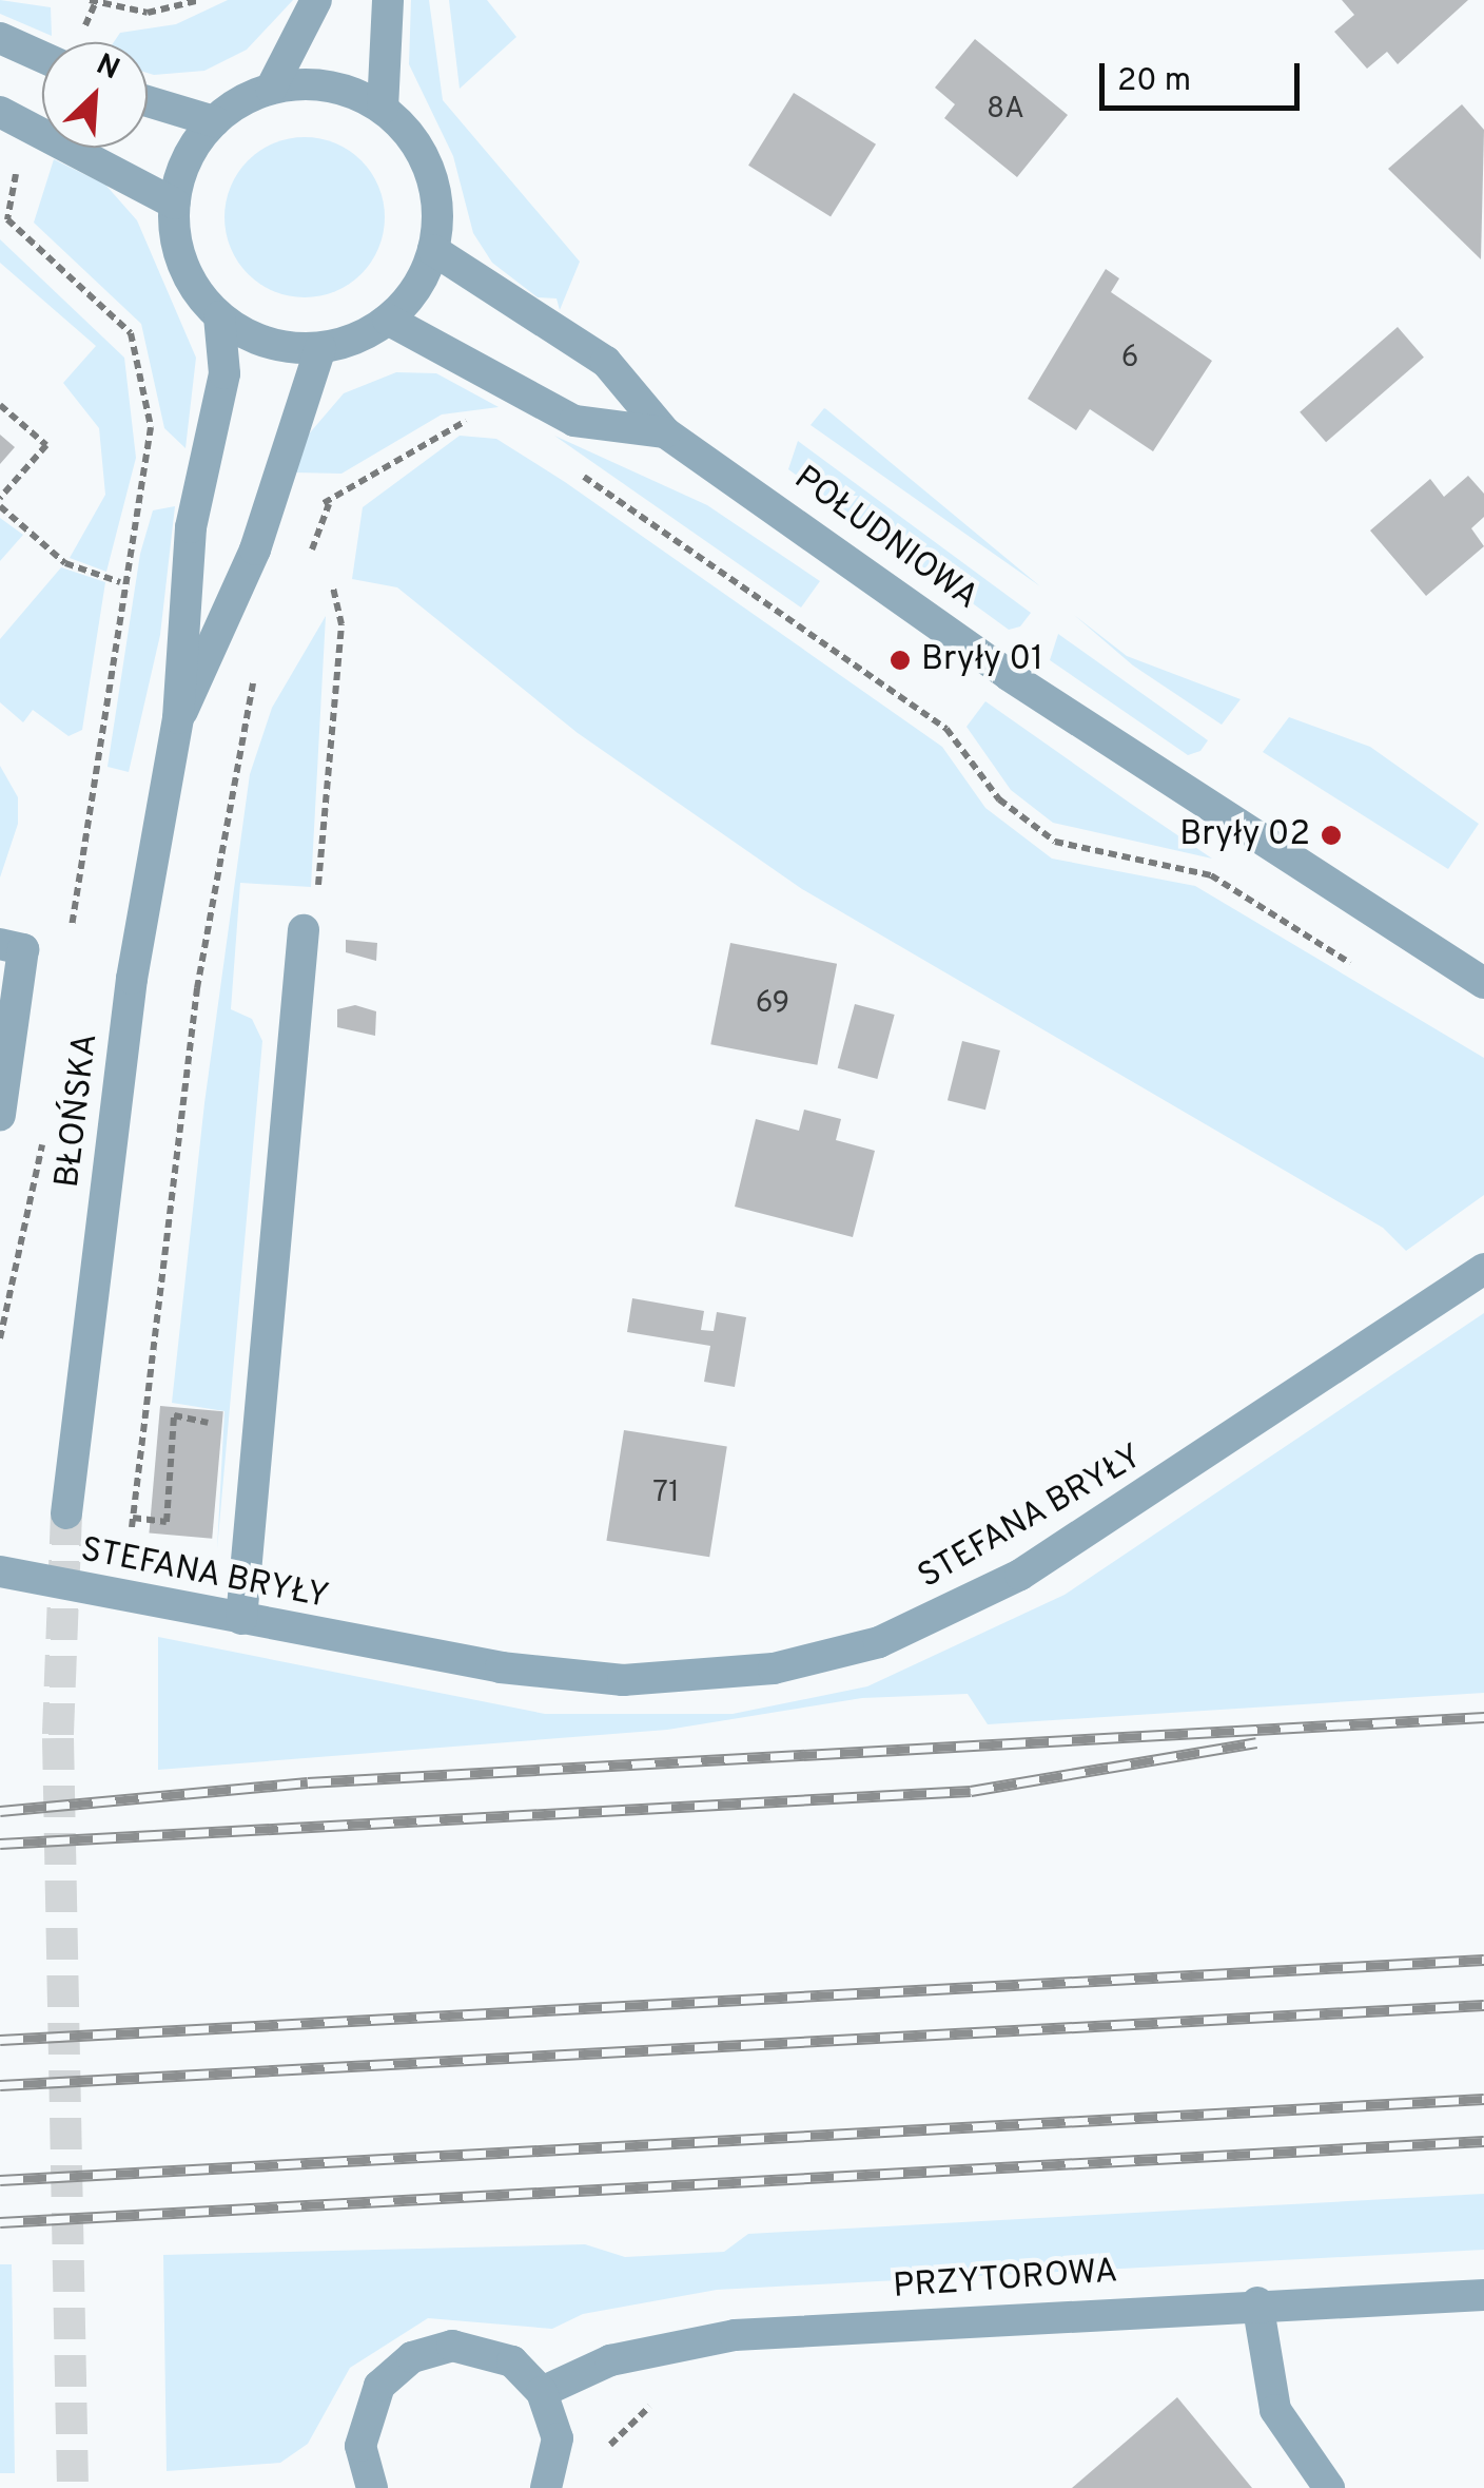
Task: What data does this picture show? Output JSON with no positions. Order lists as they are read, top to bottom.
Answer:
{
  "streets": {
    "street": [
      "POŁUDNIOWA",
      "BŁOŃSKA",
      "STEFANA BRYŁY",
      "PRZYTOROWA"
    ]
  },
  "crossings": [
    ["POŁUDNIOWA", "BŁOŃSKA"]
  ],
  "places": ["Bryły 01", "Bryły 02"],
  "house_numbers": [
    "8A",
    "6",
    "69",
    "71"
  ],
  "scale_bar": "20 m",
  "north": "top right"
}
